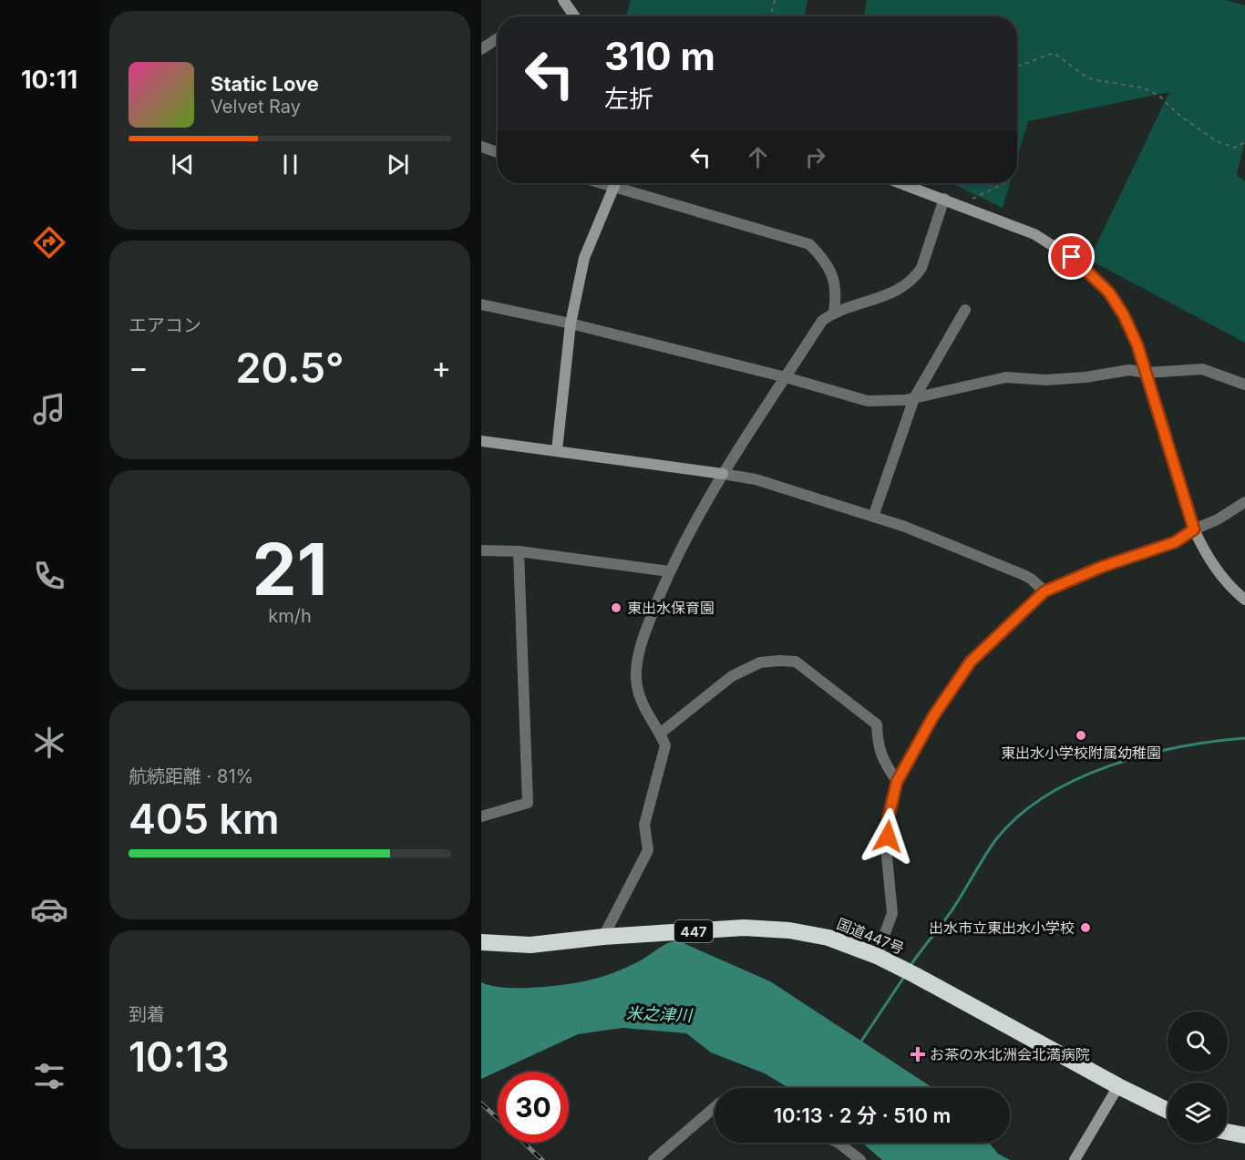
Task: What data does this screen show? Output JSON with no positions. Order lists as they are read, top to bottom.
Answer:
{
  "streets": {
    "highway": ["447", "国道447号"]
  },
  "water": ["米之津川"],
  "places": {
    "other": ["東出水保育園", "東出水小学校附属幼稚園", "出水市立東出水小学校"],
    "health": ["お茶の水北洲会北満病院"]
  },
  "page": {
    "tabs": "10:11",
    "turn": ["310 m", "左折"],
    "song": ["Static Love", "Velvet Ray"],
    "tile": [
      "エアコン",
      ["21", "km/h"],
      ["航続距離 · 81%", "405 km"],
      ["到着", "10:13"]
    ],
    "heat": ["−", "20.5°", "+"],
    "limit": "30",
    "trip": "10:13 · 2 分 · 510 m"
  }
}
